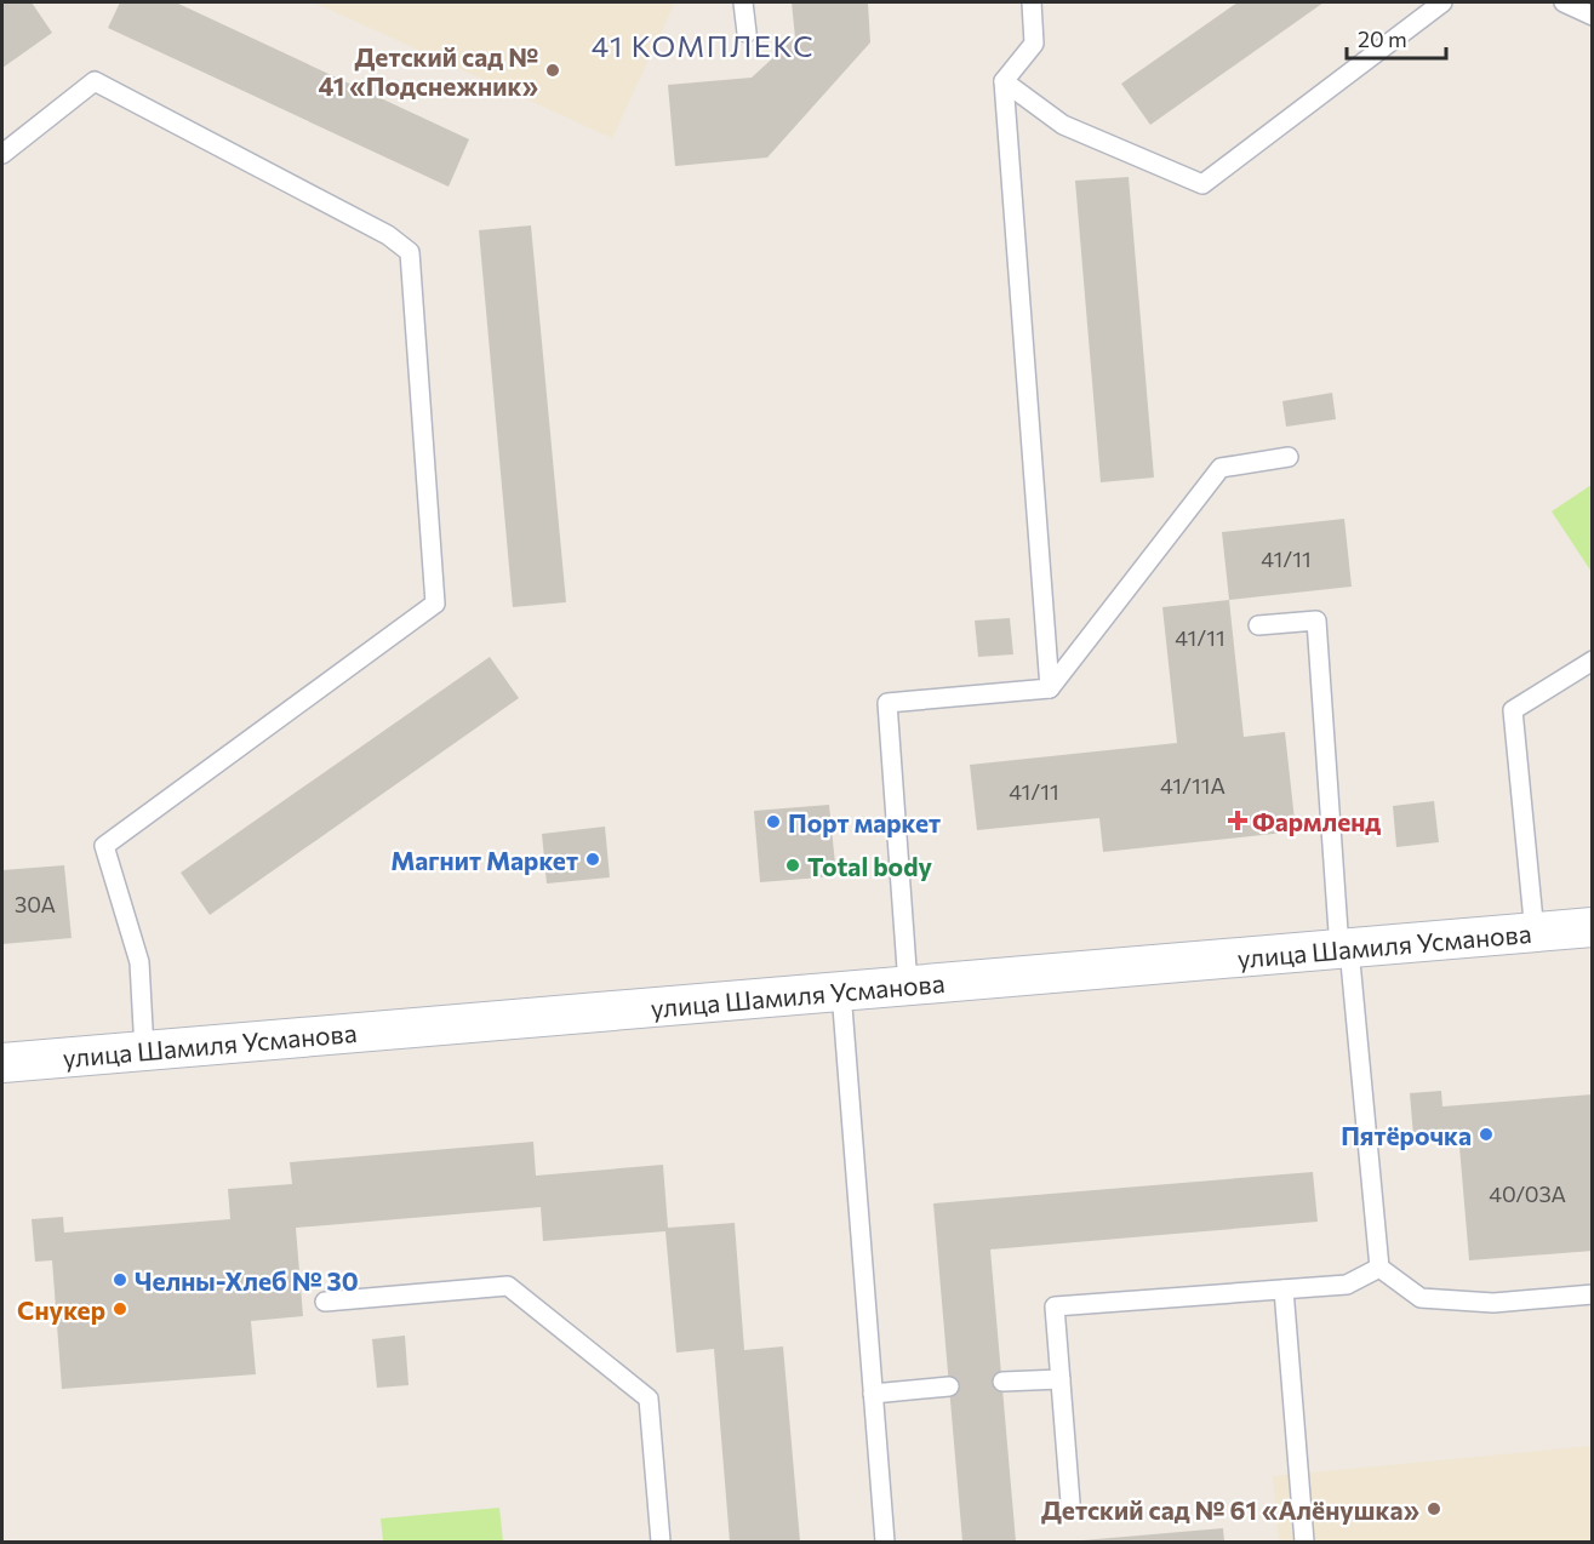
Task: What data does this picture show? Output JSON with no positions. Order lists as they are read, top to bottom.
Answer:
{
  "streets": {
    "street": ["улица Шамиля Усманова"]
  },
  "districts": ["41 КОМПЛЕКС"],
  "places": {
    "other": [
      "Детский сад № 41 «Подснежник»",
      "Порт маркет",
      "Магнит Маркет",
      "Total body",
      "Пятёрочка",
      "Челны-Хлеб № 30",
      "Снукер",
      "Детский сад № 61 «Алёнушка»"
    ],
    "health": ["Фармленд"]
  },
  "house_numbers": [
    "41/11",
    "41/11",
    "41/11А",
    "41/11",
    "30А",
    "40/03А"
  ],
  "scale_bar": "20 m"
}
